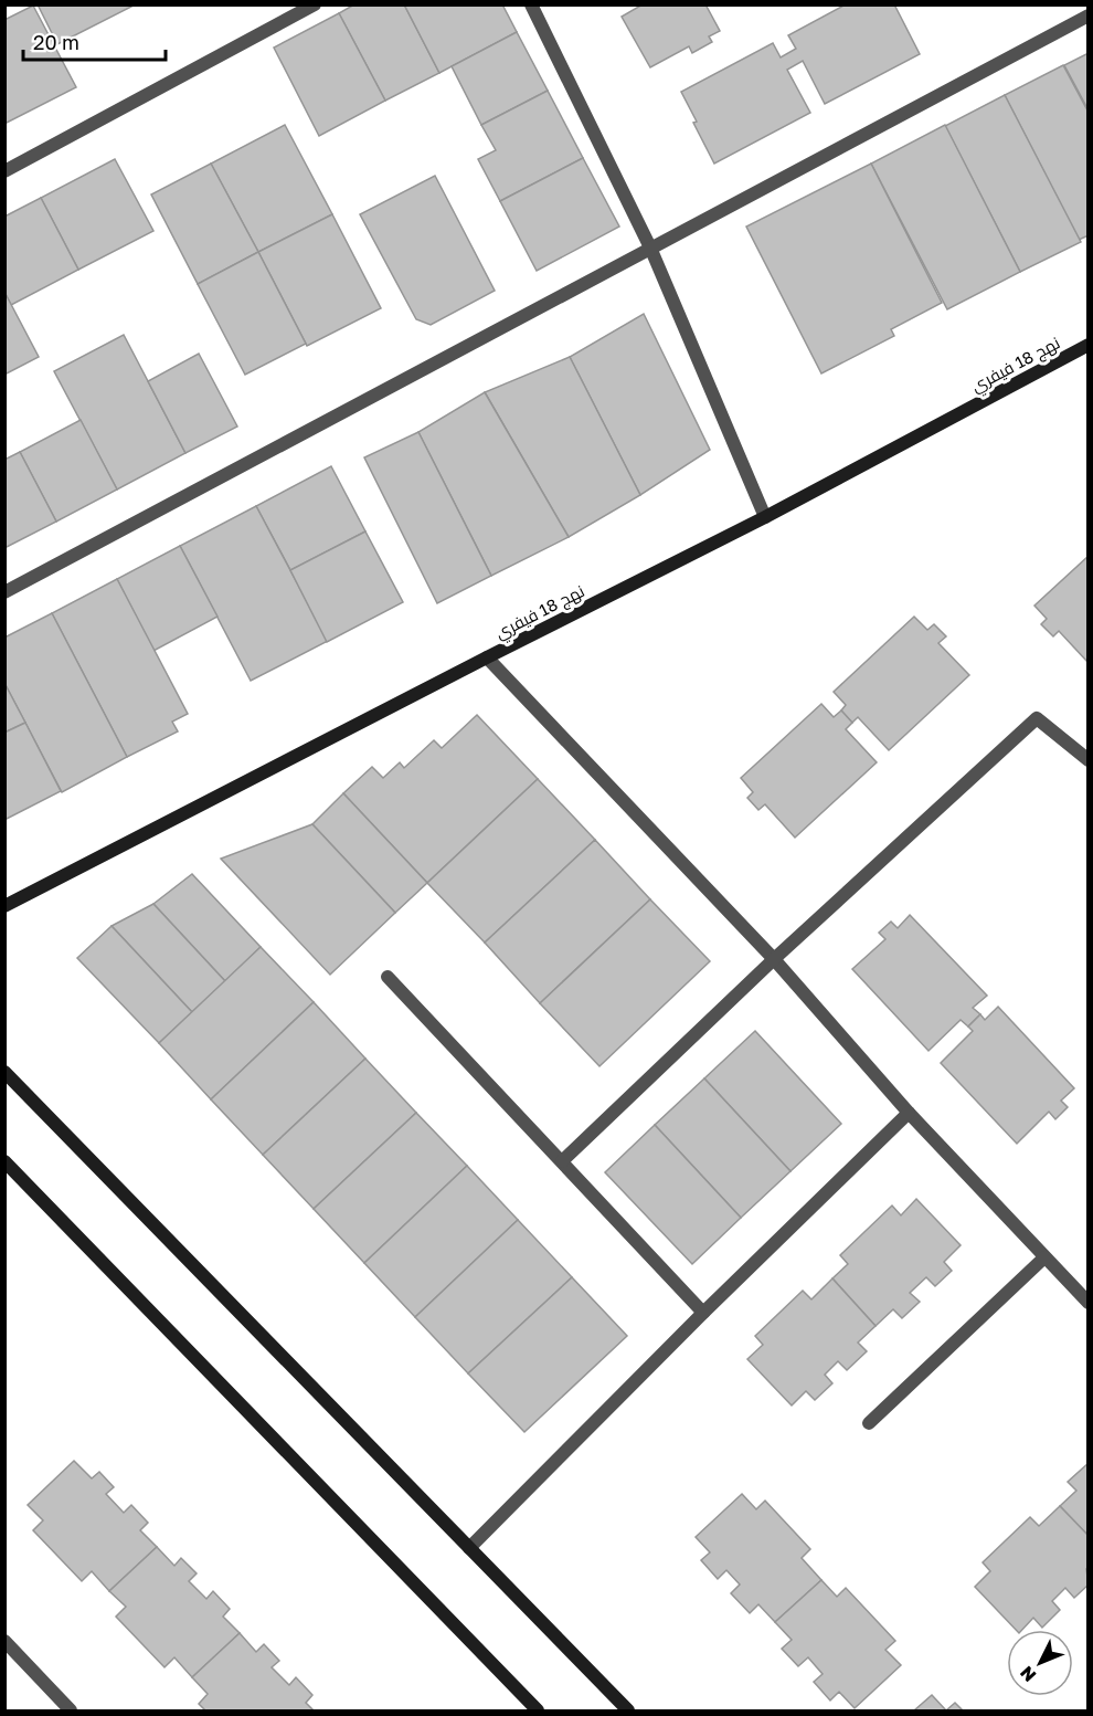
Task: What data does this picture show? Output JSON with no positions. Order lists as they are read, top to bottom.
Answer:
{
  "streets": {
    "main road": ["نهج 18 فيفري"]
  },
  "scale_bar": "20 m",
  "north": "bottom left"
}
